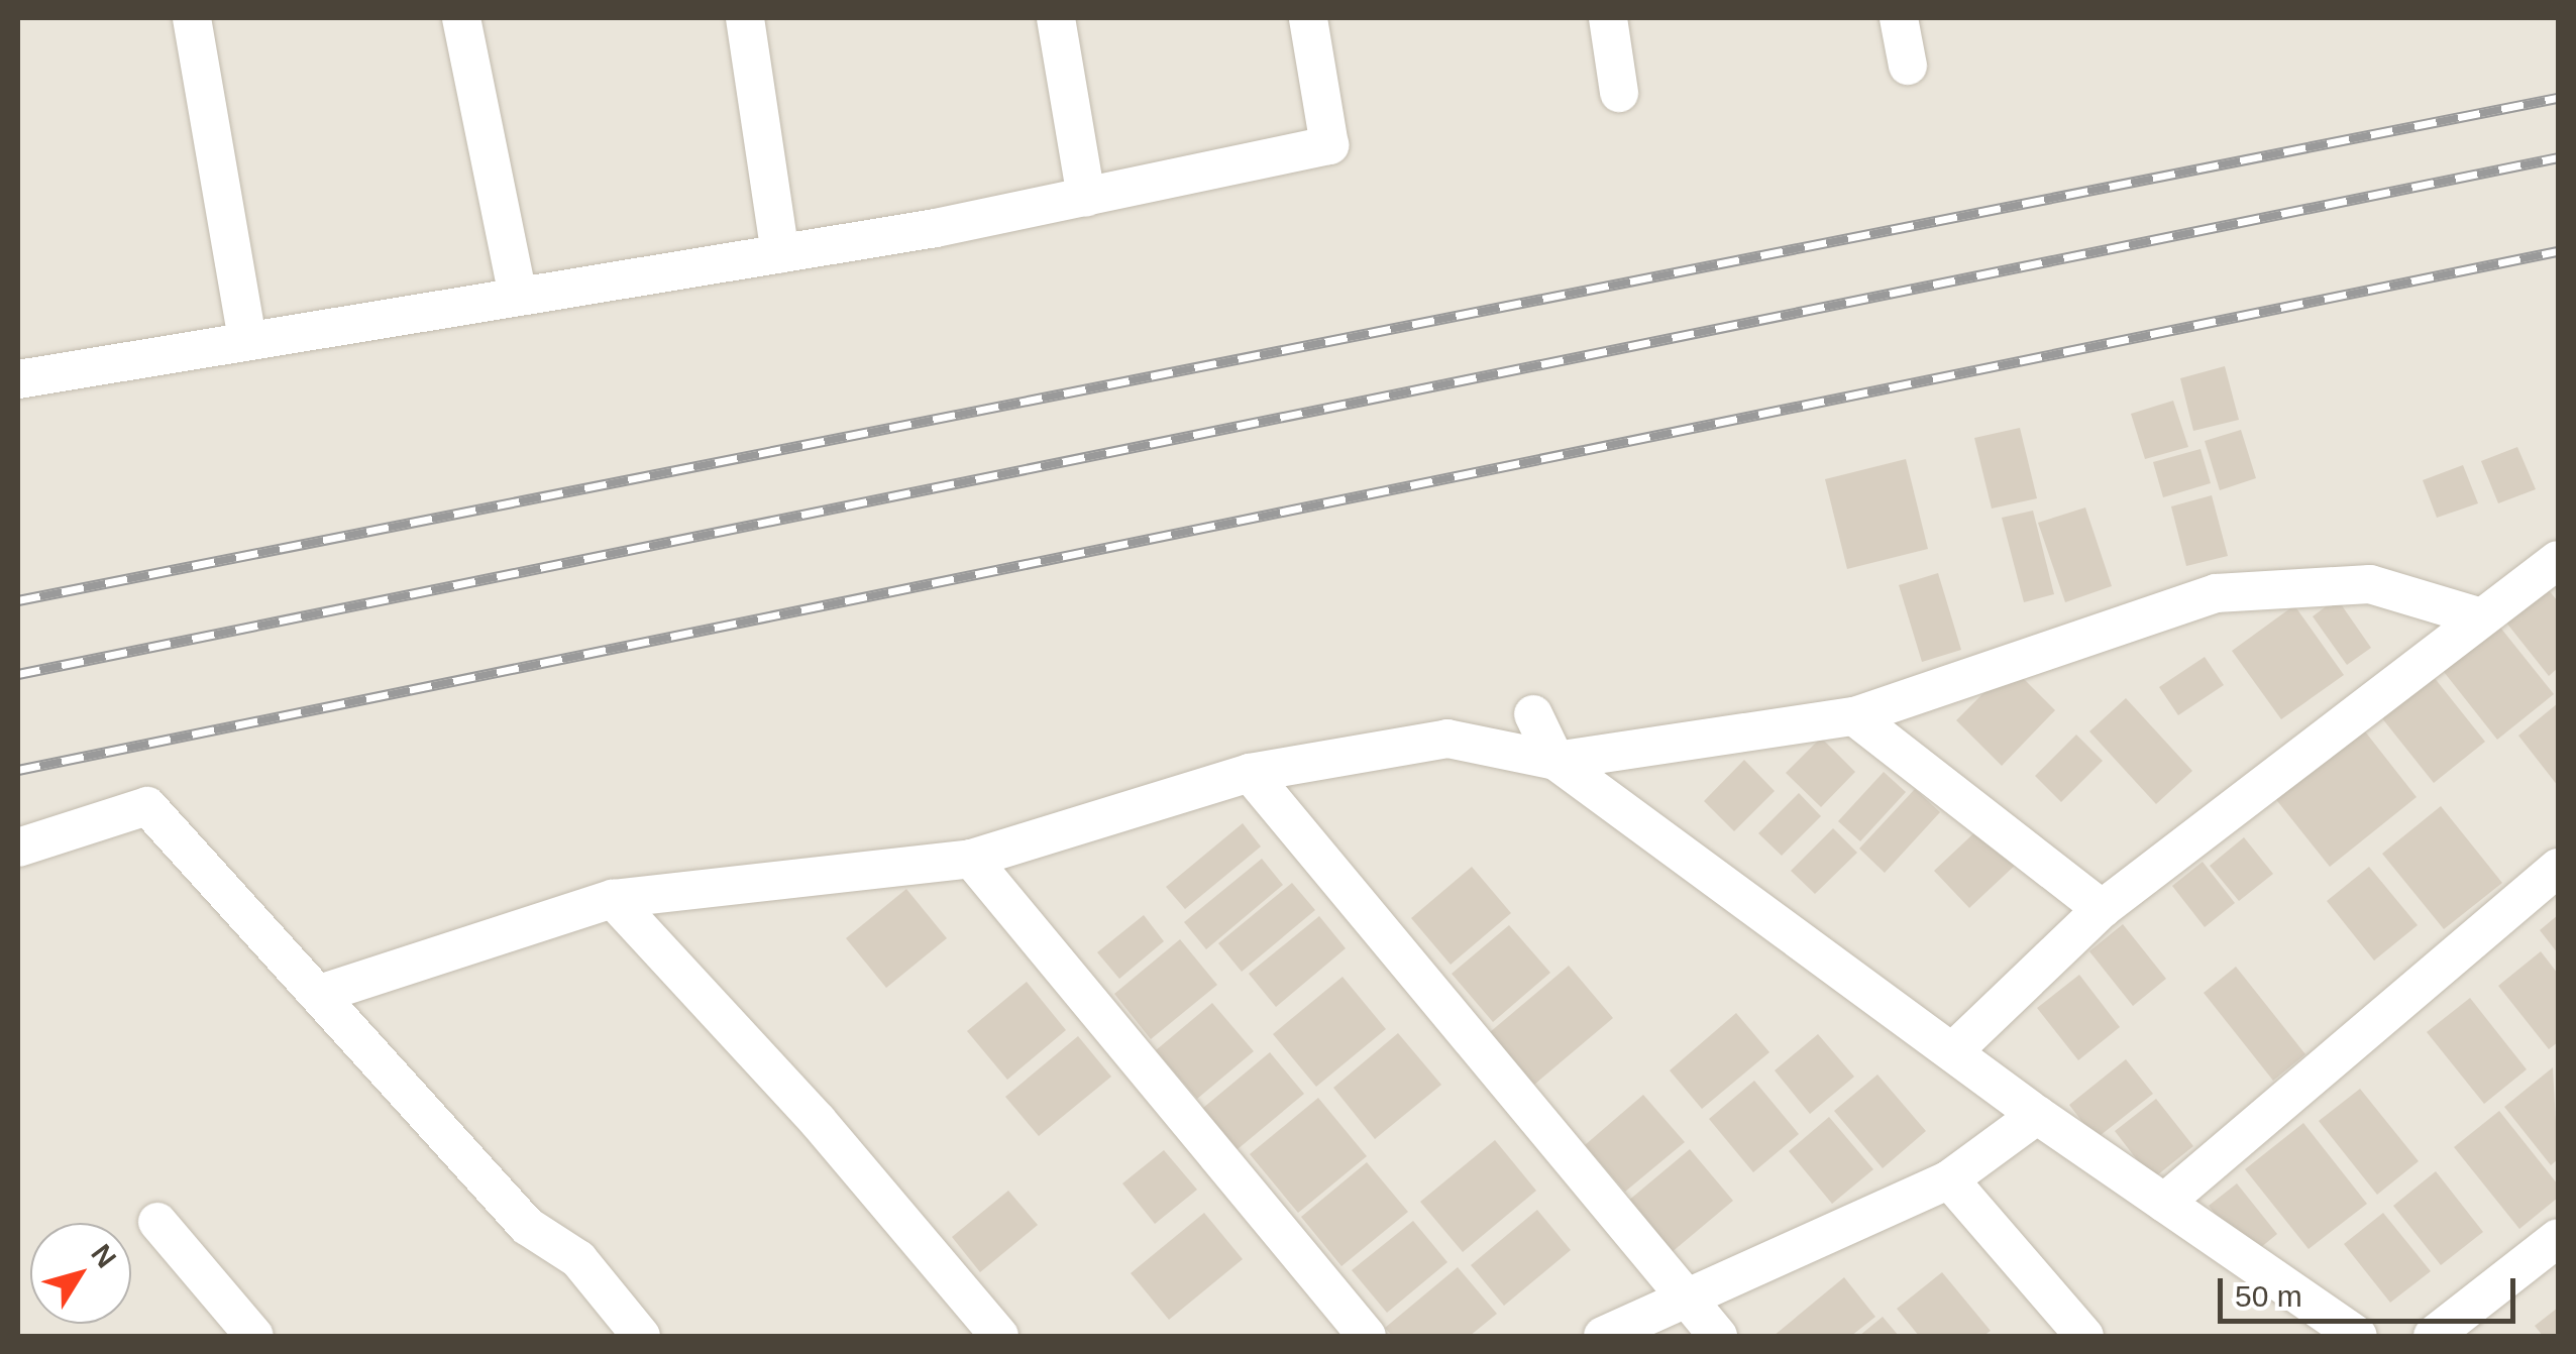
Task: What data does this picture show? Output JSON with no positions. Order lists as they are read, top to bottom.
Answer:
{
  "scale_bar": "50 m",
  "north": "top right"
}
